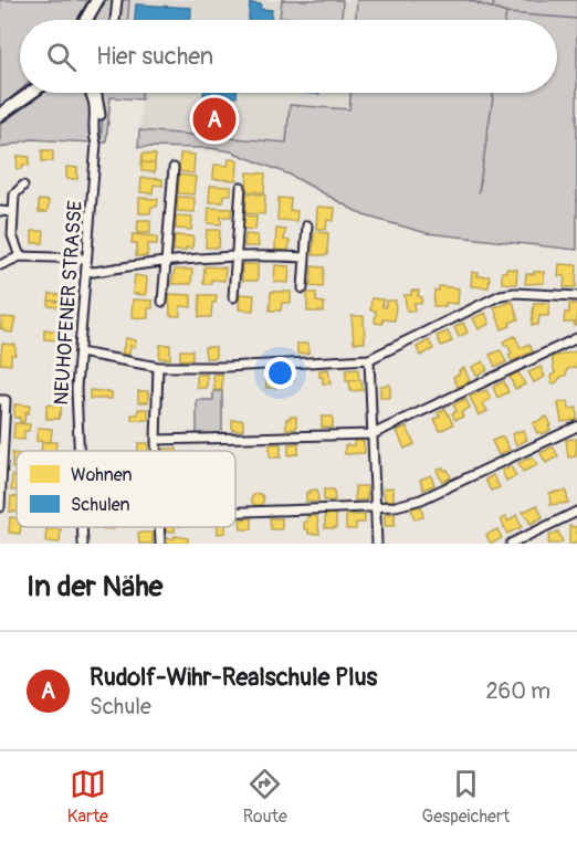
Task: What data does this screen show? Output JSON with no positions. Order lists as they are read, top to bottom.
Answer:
{
  "streets": {
    "street": ["NEUHOFENER STRASSE"]
  },
  "legend": ["Wohnen", "Schulen"],
  "page": {
    "search": "Hier suchen",
    "pins": "A",
    "heading": "In der Nähe",
    "list": [
      {
        "mark": "A",
        "name": "Rudolf-Wihr-Realschule Plus",
        "note": "Schule",
        "value": "260 m"
      }
    ],
    "nav": ["Karte", "Route", "Gespeichert"]
  }
}
